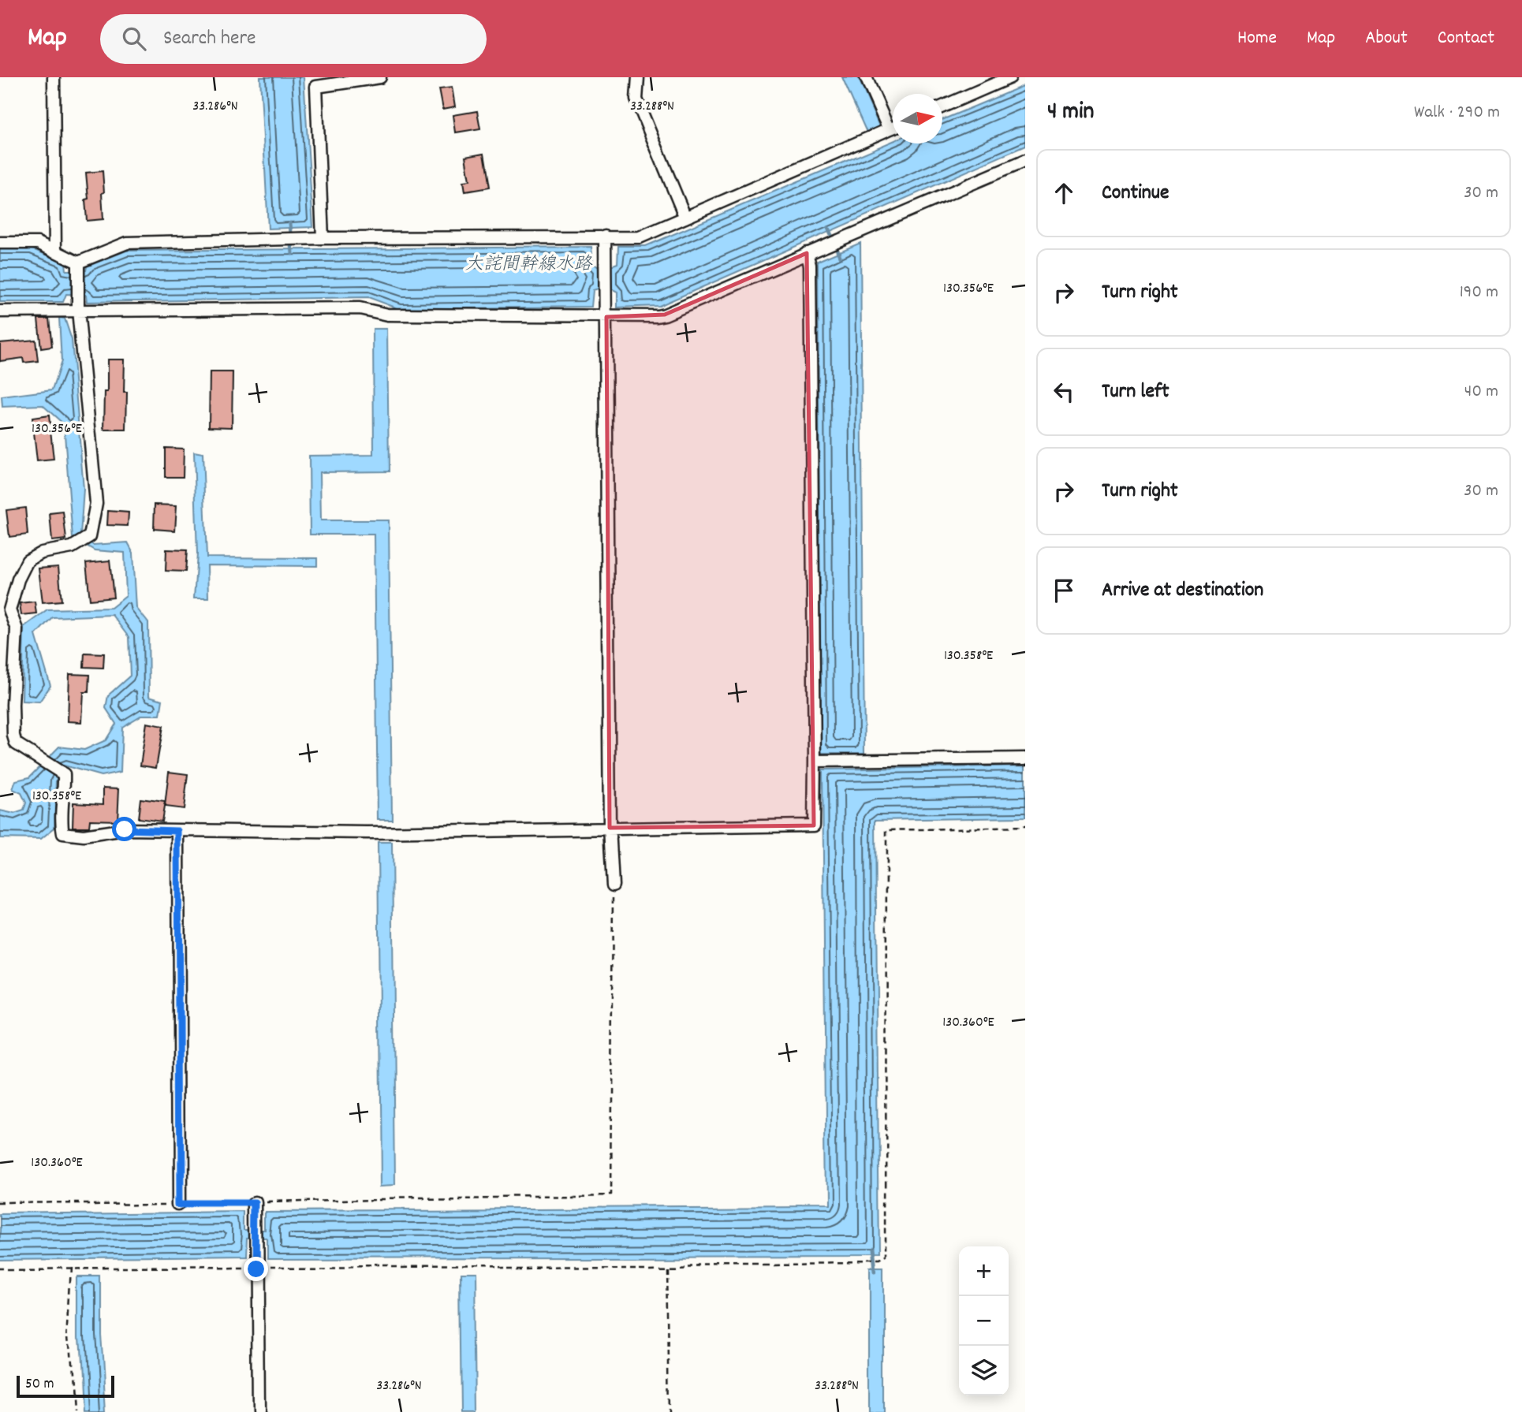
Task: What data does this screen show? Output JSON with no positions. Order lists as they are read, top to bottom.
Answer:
{
  "water": ["大詫間幹線水路"],
  "scale_bar": "50 m",
  "north": "right",
  "page": {
    "header": "Map",
    "search": "Search here",
    "nav": [
      "Home",
      "Map",
      "About",
      "Contact"
    ],
    "heading": ["4 min", "Walk · 290 m"],
    "list": [
      ["Continue", "30 m"],
      ["Turn right", "190 m"],
      ["Turn left", "40 m"],
      ["Turn right", "30 m"],
      "Arrive at destination"
    ],
    "map_buttons": ["+", "−"],
    "scale": "50 m"
  },
  "coordinates": [
    "33.286°N",
    "33.288°N",
    "130.356°E",
    "130.358°E",
    "130.360°E"
  ]
}
